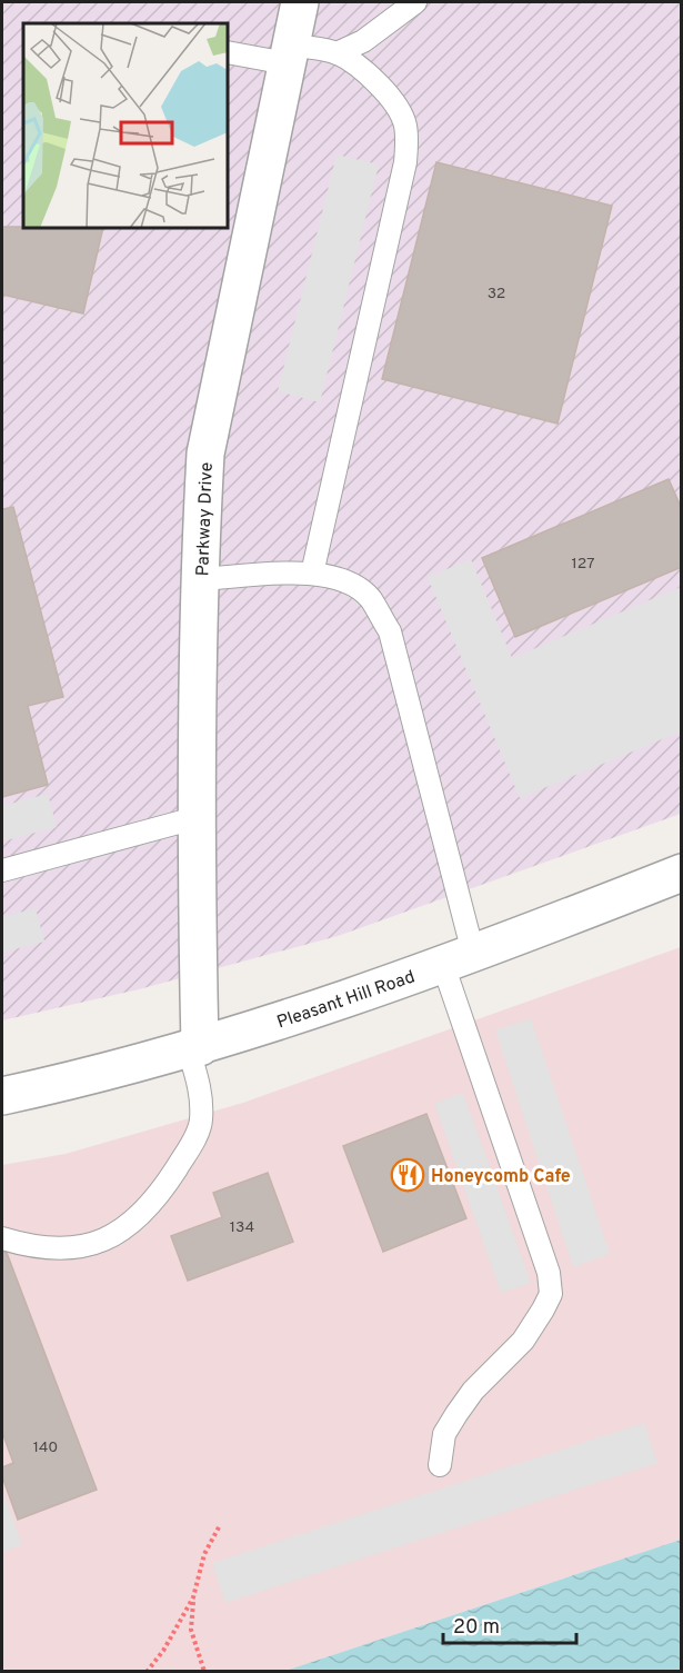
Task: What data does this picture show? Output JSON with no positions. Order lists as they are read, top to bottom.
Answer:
{
  "streets": {
    "street": ["Parkway Drive", "Pleasant Hill Road"]
  },
  "crossings": [
    ["Parkway Drive", "Pleasant Hill Road"]
  ],
  "places": {
    "restaurant": ["Honeycomb Cafe"]
  },
  "house_numbers": [
    "32",
    "127",
    "134",
    "140"
  ],
  "scale_bar": "20 m"
}
